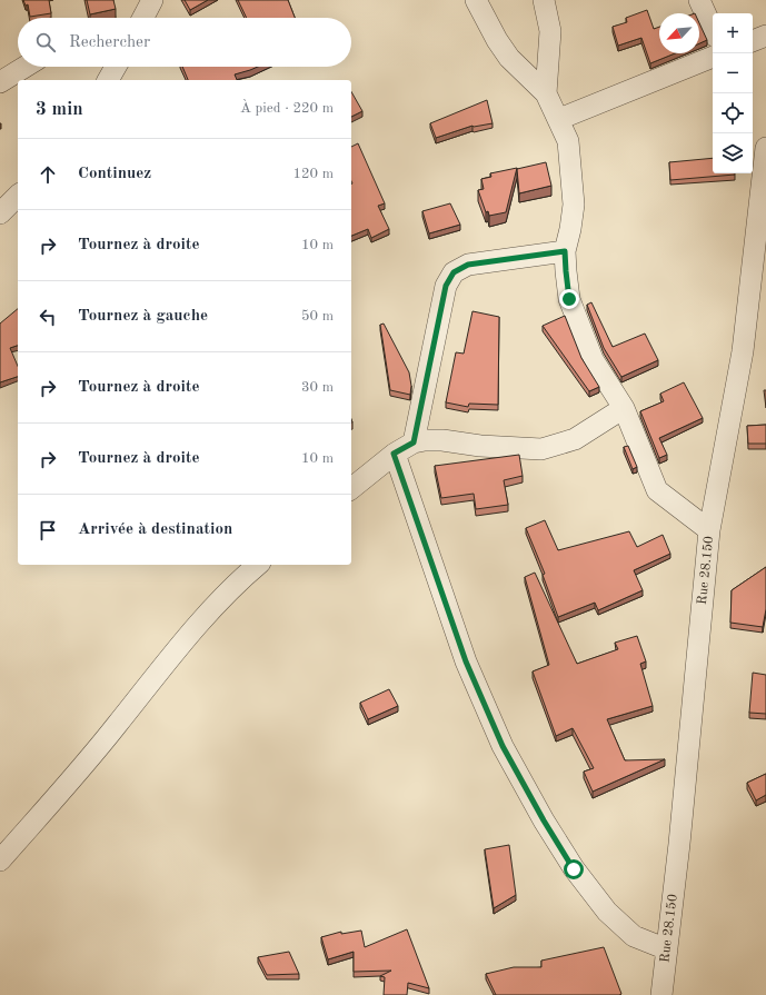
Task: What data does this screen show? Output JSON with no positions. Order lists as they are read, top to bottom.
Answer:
{
  "streets": {
    "street": ["Rue 28.150"]
  },
  "north": "bottom left",
  "page": {
    "map_buttons": ["+", "−"],
    "search": "Rechercher",
    "heading": ["3 min", "À pied · 220 m"],
    "list": [
      ["Continuez", "120 m"],
      ["Tournez à droite", "10 m"],
      ["Tournez à gauche", "50 m"],
      ["Tournez à droite", "30 m"],
      ["Tournez à droite", "10 m"],
      "Arrivée à destination"
    ]
  }
}
